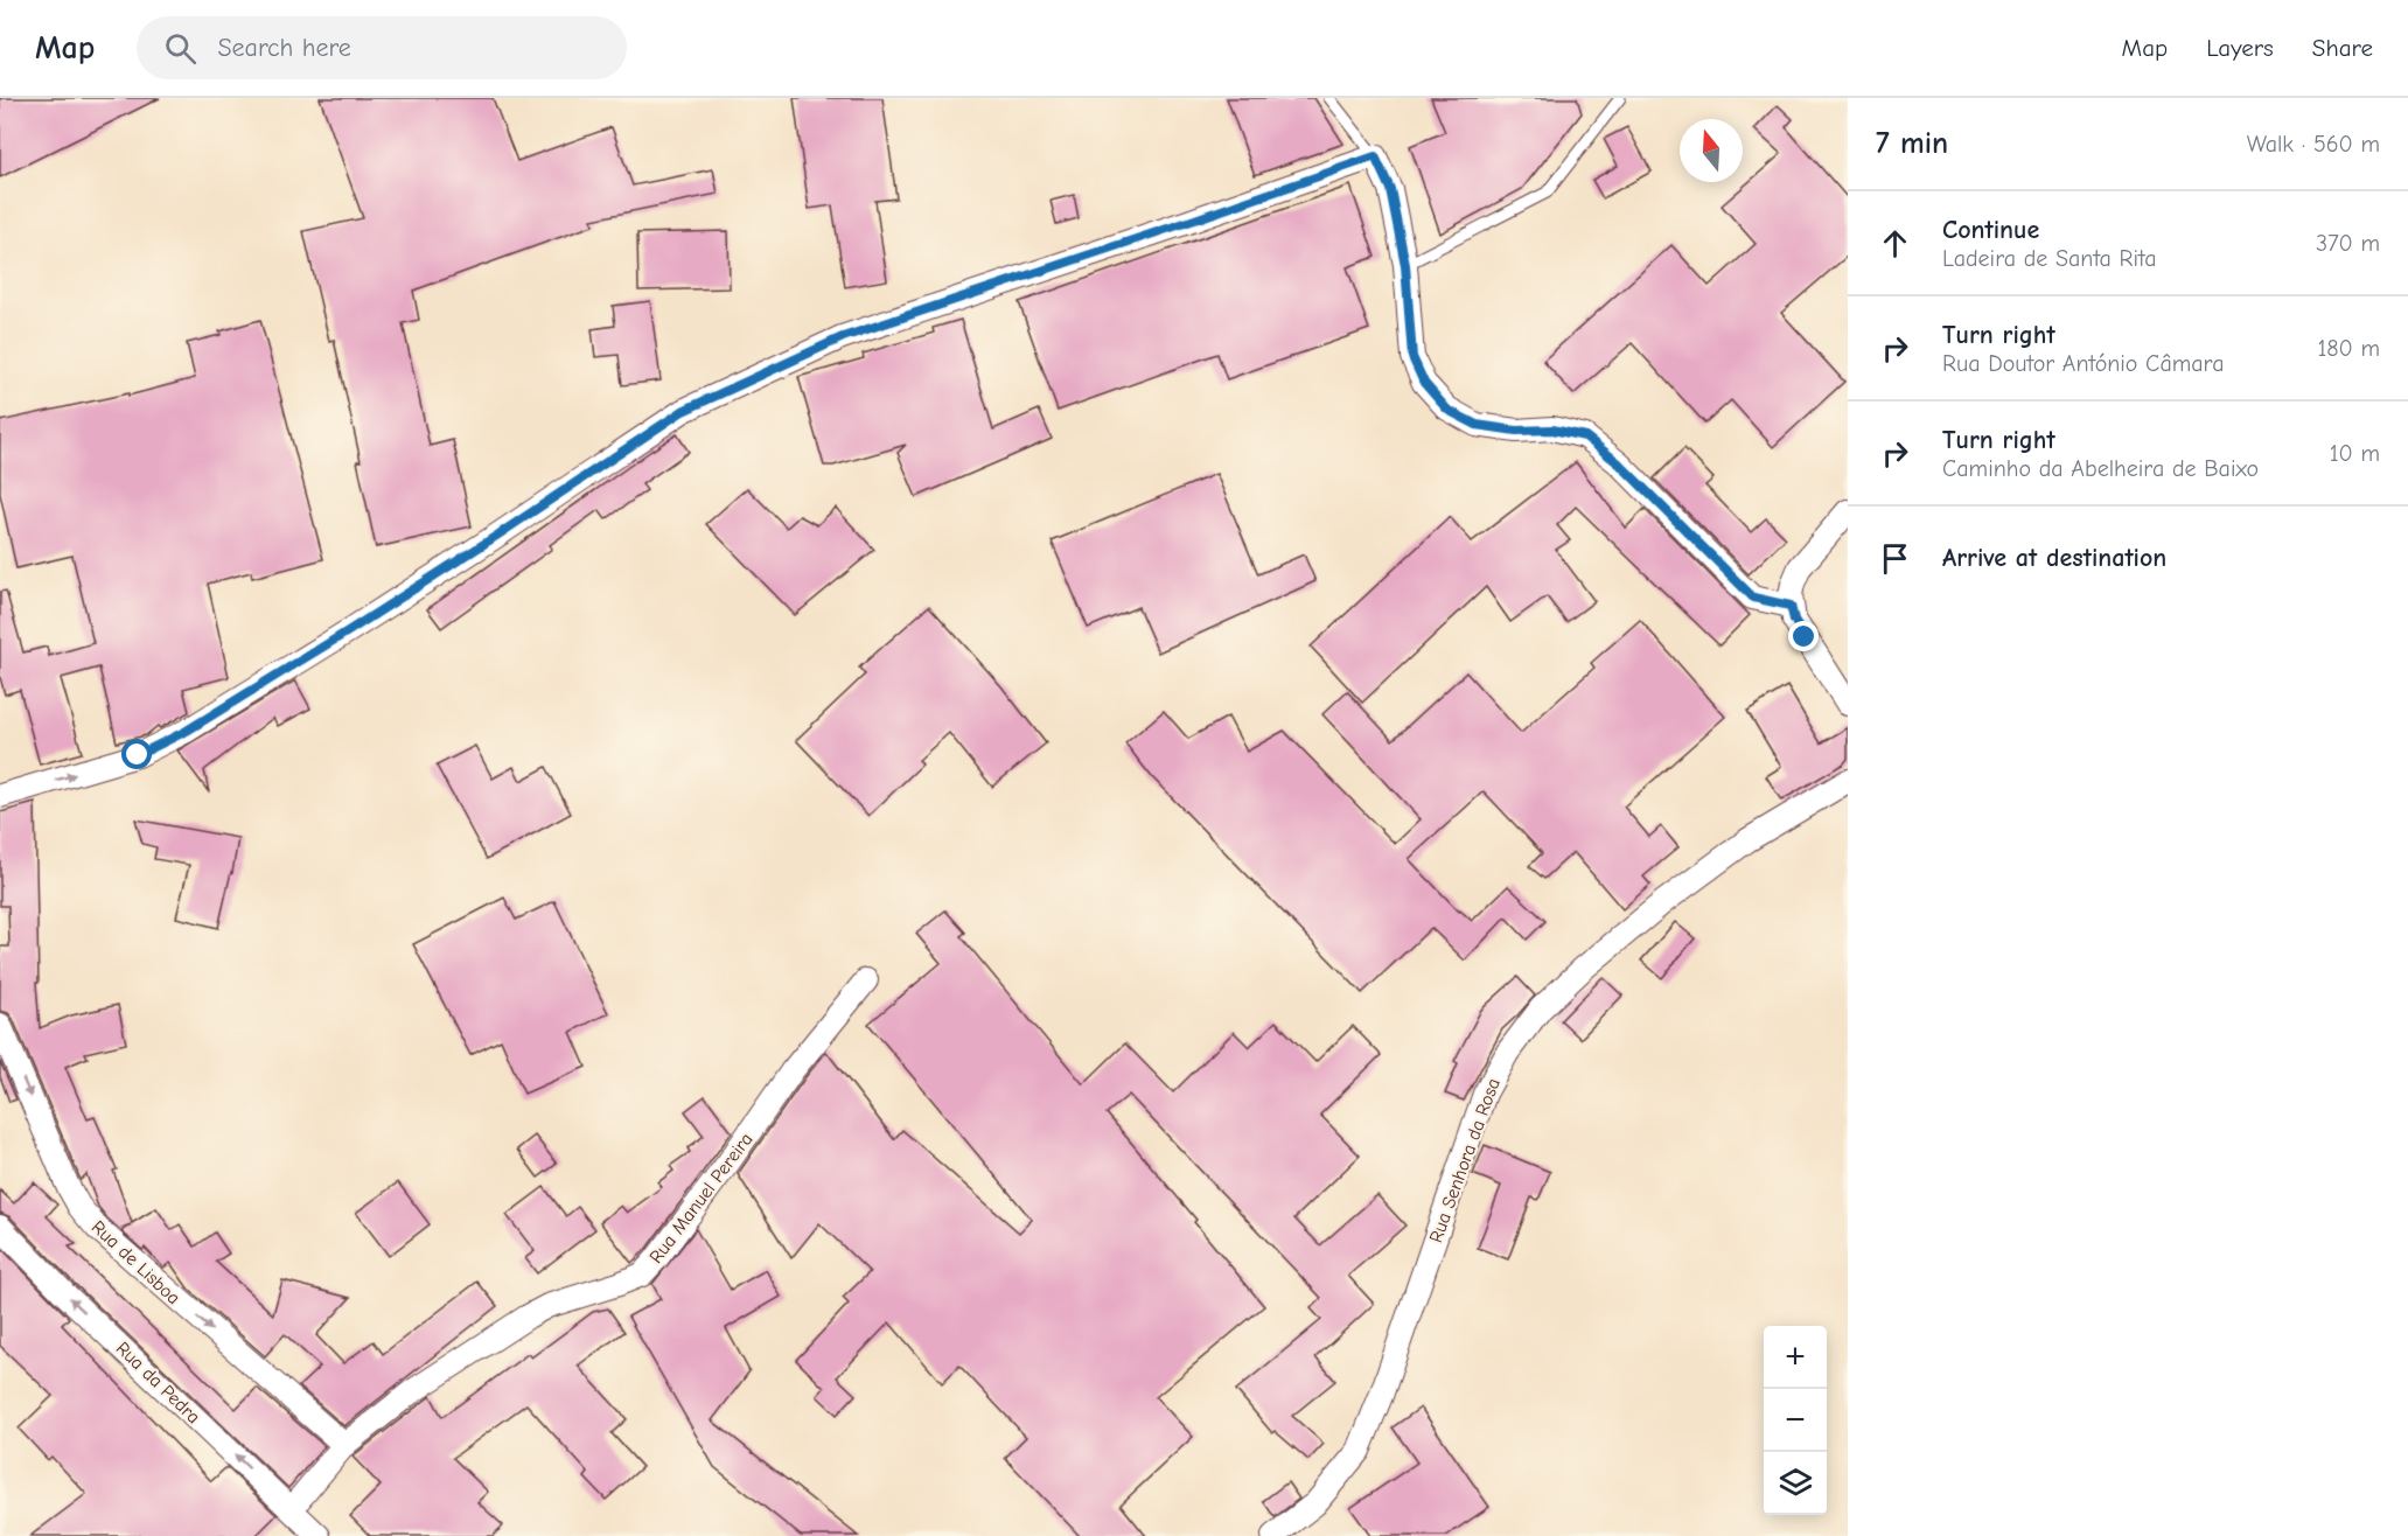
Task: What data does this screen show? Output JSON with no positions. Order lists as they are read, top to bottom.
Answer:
{
  "streets": {
    "street": [
      "Rua Senhora da Rosa",
      "Rua Manuel Pereira",
      "Rua de Lisboa",
      "Rua da Pedra"
    ]
  },
  "crossings": [
    ["Rua Manuel Pereira", "Rua de Lisboa"],
    ["Rua Manuel Pereira", "Rua da Pedra"]
  ],
  "one_way": ["Rua de Lisboa", "Rua da Pedra"],
  "north": "top",
  "page": {
    "header": "Map",
    "search": "Search here",
    "nav": ["Map", "Layers", "Share"],
    "heading": ["7 min", "Walk · 560 m"],
    "list": [
      ["Continue", "Ladeira de Santa Rita", "370 m"],
      ["Turn right", "Rua Doutor António Câmara", "180 m"],
      ["Turn right", "Caminho da Abelheira de Baixo", "10 m"],
      "Arrive at destination"
    ],
    "map_buttons": ["+", "−"]
  }
}
